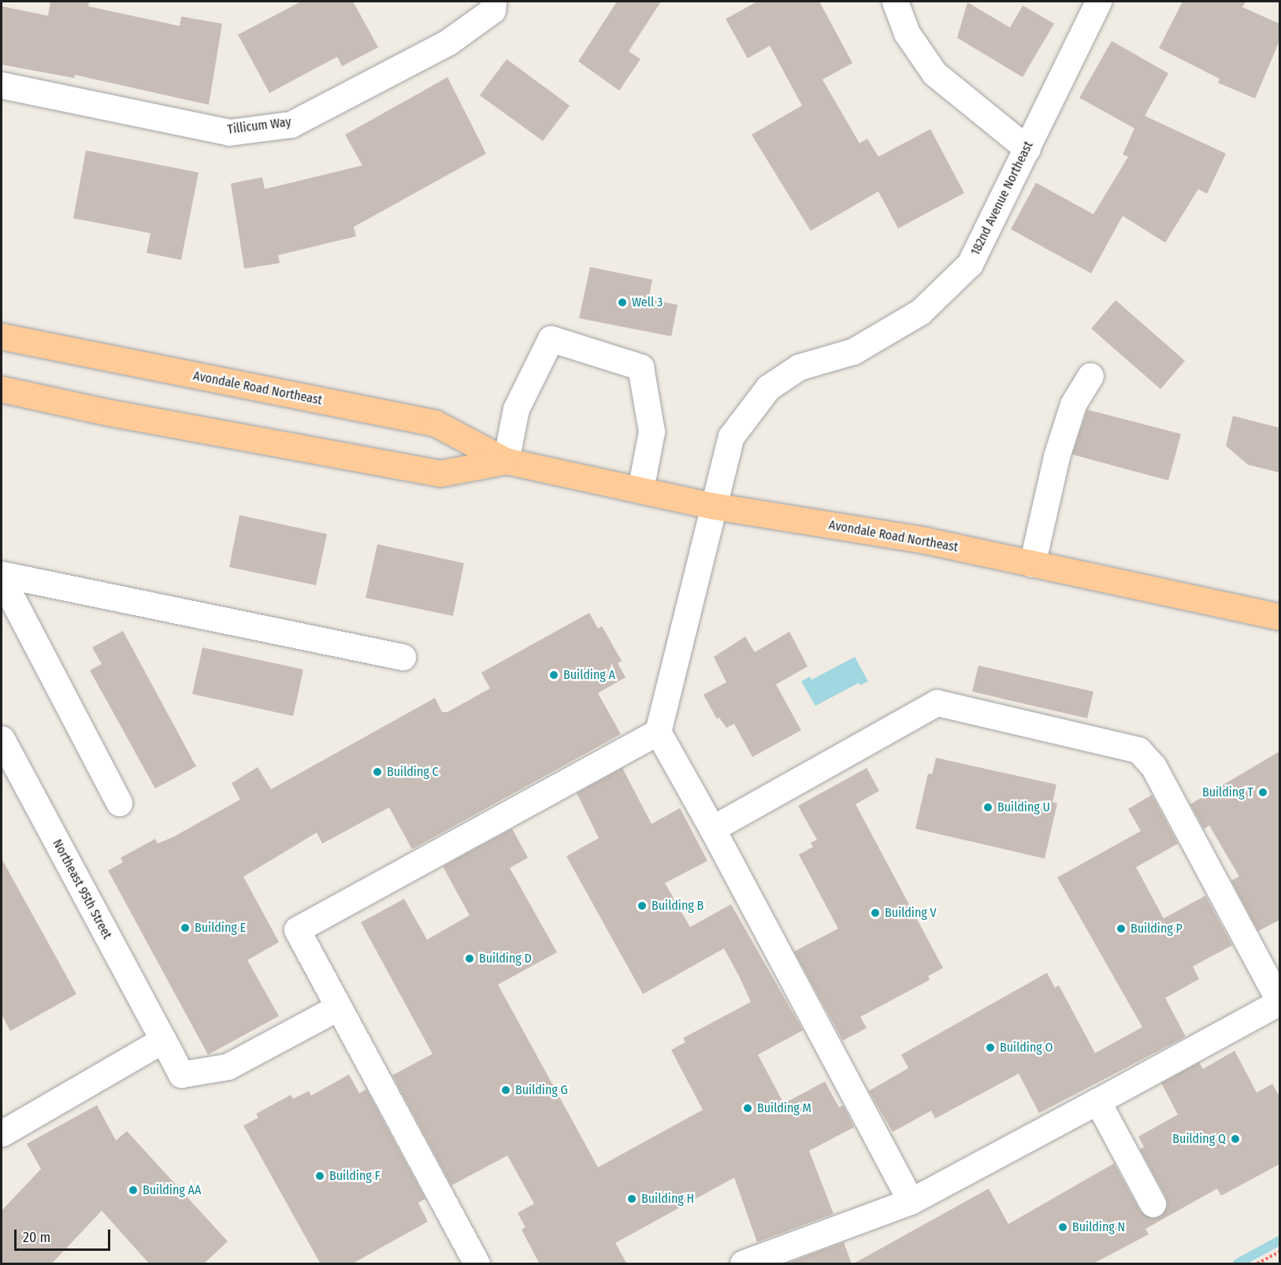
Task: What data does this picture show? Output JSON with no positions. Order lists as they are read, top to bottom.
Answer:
{
  "streets": {
    "main road": ["Avondale Road Northeast"],
    "street": ["Tillicum Way", "182nd Avenue Northeast", "Northeast 95th Street"]
  },
  "crossings": [
    ["182nd Avenue Northeast", "Avondale Road Northeast"]
  ],
  "places": [
    "Well 3",
    "Building A",
    "Building C",
    "Building T",
    "Building U",
    "Building B",
    "Building V",
    "Building E",
    "Building P",
    "Building D",
    "Building O",
    "Building G",
    "Building M",
    "Building Q",
    "Building F",
    "Building AA",
    "Building H",
    "Building N"
  ],
  "scale_bar": "20 m"
}
